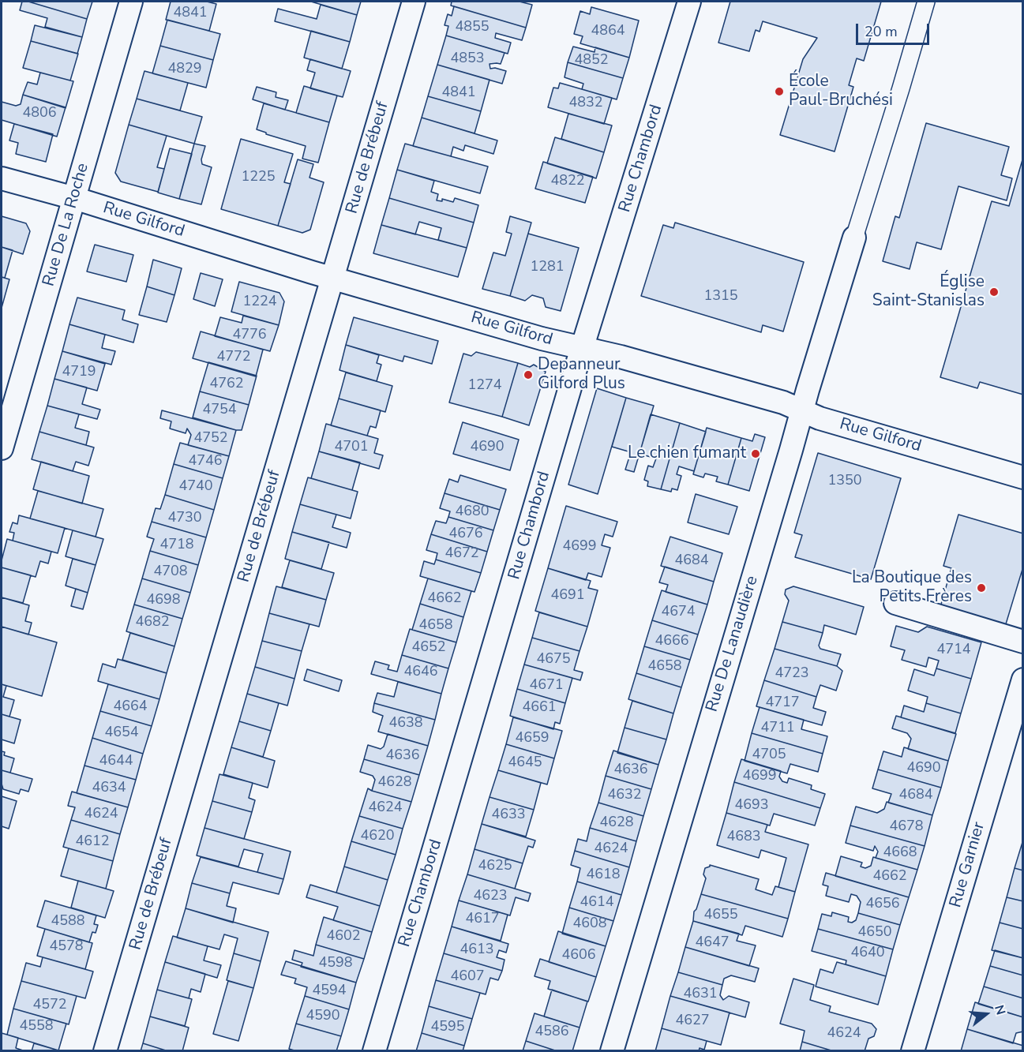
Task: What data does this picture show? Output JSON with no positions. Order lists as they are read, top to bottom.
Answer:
{
  "streets": {
    "street": [
      "Rue de Brébeuf",
      "Rue Chambord",
      "Rue Gilford",
      "Rue De La Roche",
      "Rue De Lanaudière",
      "Rue Garnier"
    ]
  },
  "crossings": [
    ["Rue de Brébeuf", "Rue Gilford"],
    ["Rue Chambord", "Rue Gilford"],
    ["Rue Gilford", "Rue De La Roche"],
    ["Rue Gilford", "Rue De Lanaudière"]
  ],
  "places": [
    "École Paul-Bruchési",
    "Église Saint-Stanislas",
    "Depanneur Gilford Plus",
    "Le chien fumant",
    "La Boutique des Petits Frères"
  ],
  "house_numbers": [
    "4841",
    "4855",
    "4864",
    "4853",
    "4852",
    "4829",
    "4841",
    "4832",
    "4806",
    "1225",
    "4822",
    "1281",
    "1315",
    "1224",
    "4776",
    "4772",
    "4719",
    "4762",
    "1274",
    "4754",
    "4752",
    "4701",
    "4690",
    "4746",
    "1350",
    "4740",
    "4680",
    "4730",
    "4676",
    "4718",
    "4699",
    "4672",
    "4684",
    "4708",
    "4691",
    "4662",
    "4698",
    "4674",
    "4682",
    "4658",
    "4666",
    "4652",
    "4714",
    "4675",
    "4658",
    "4646",
    "4723",
    "4671",
    "4717",
    "4664",
    "4661",
    "4638",
    "4711",
    "4654",
    "4659",
    "4705",
    "4636",
    "4644",
    "4645",
    "4690",
    "4636",
    "4699",
    "4628",
    "4634",
    "4632",
    "4684",
    "4693",
    "4624",
    "4624",
    "4633",
    "4628",
    "4678",
    "4620",
    "4683",
    "4612",
    "4624",
    "4668",
    "4625",
    "4618",
    "4662",
    "4623",
    "4614",
    "4656",
    "4655",
    "4617",
    "4588",
    "4608",
    "4650",
    "4602",
    "4647",
    "4578",
    "4613",
    "4640",
    "4606",
    "4598",
    "4607",
    "4594",
    "4631",
    "4572",
    "4590",
    "4627",
    "4558",
    "4595",
    "4586",
    "4624"
  ],
  "scale_bar": "20 m",
  "north": "right"
}
